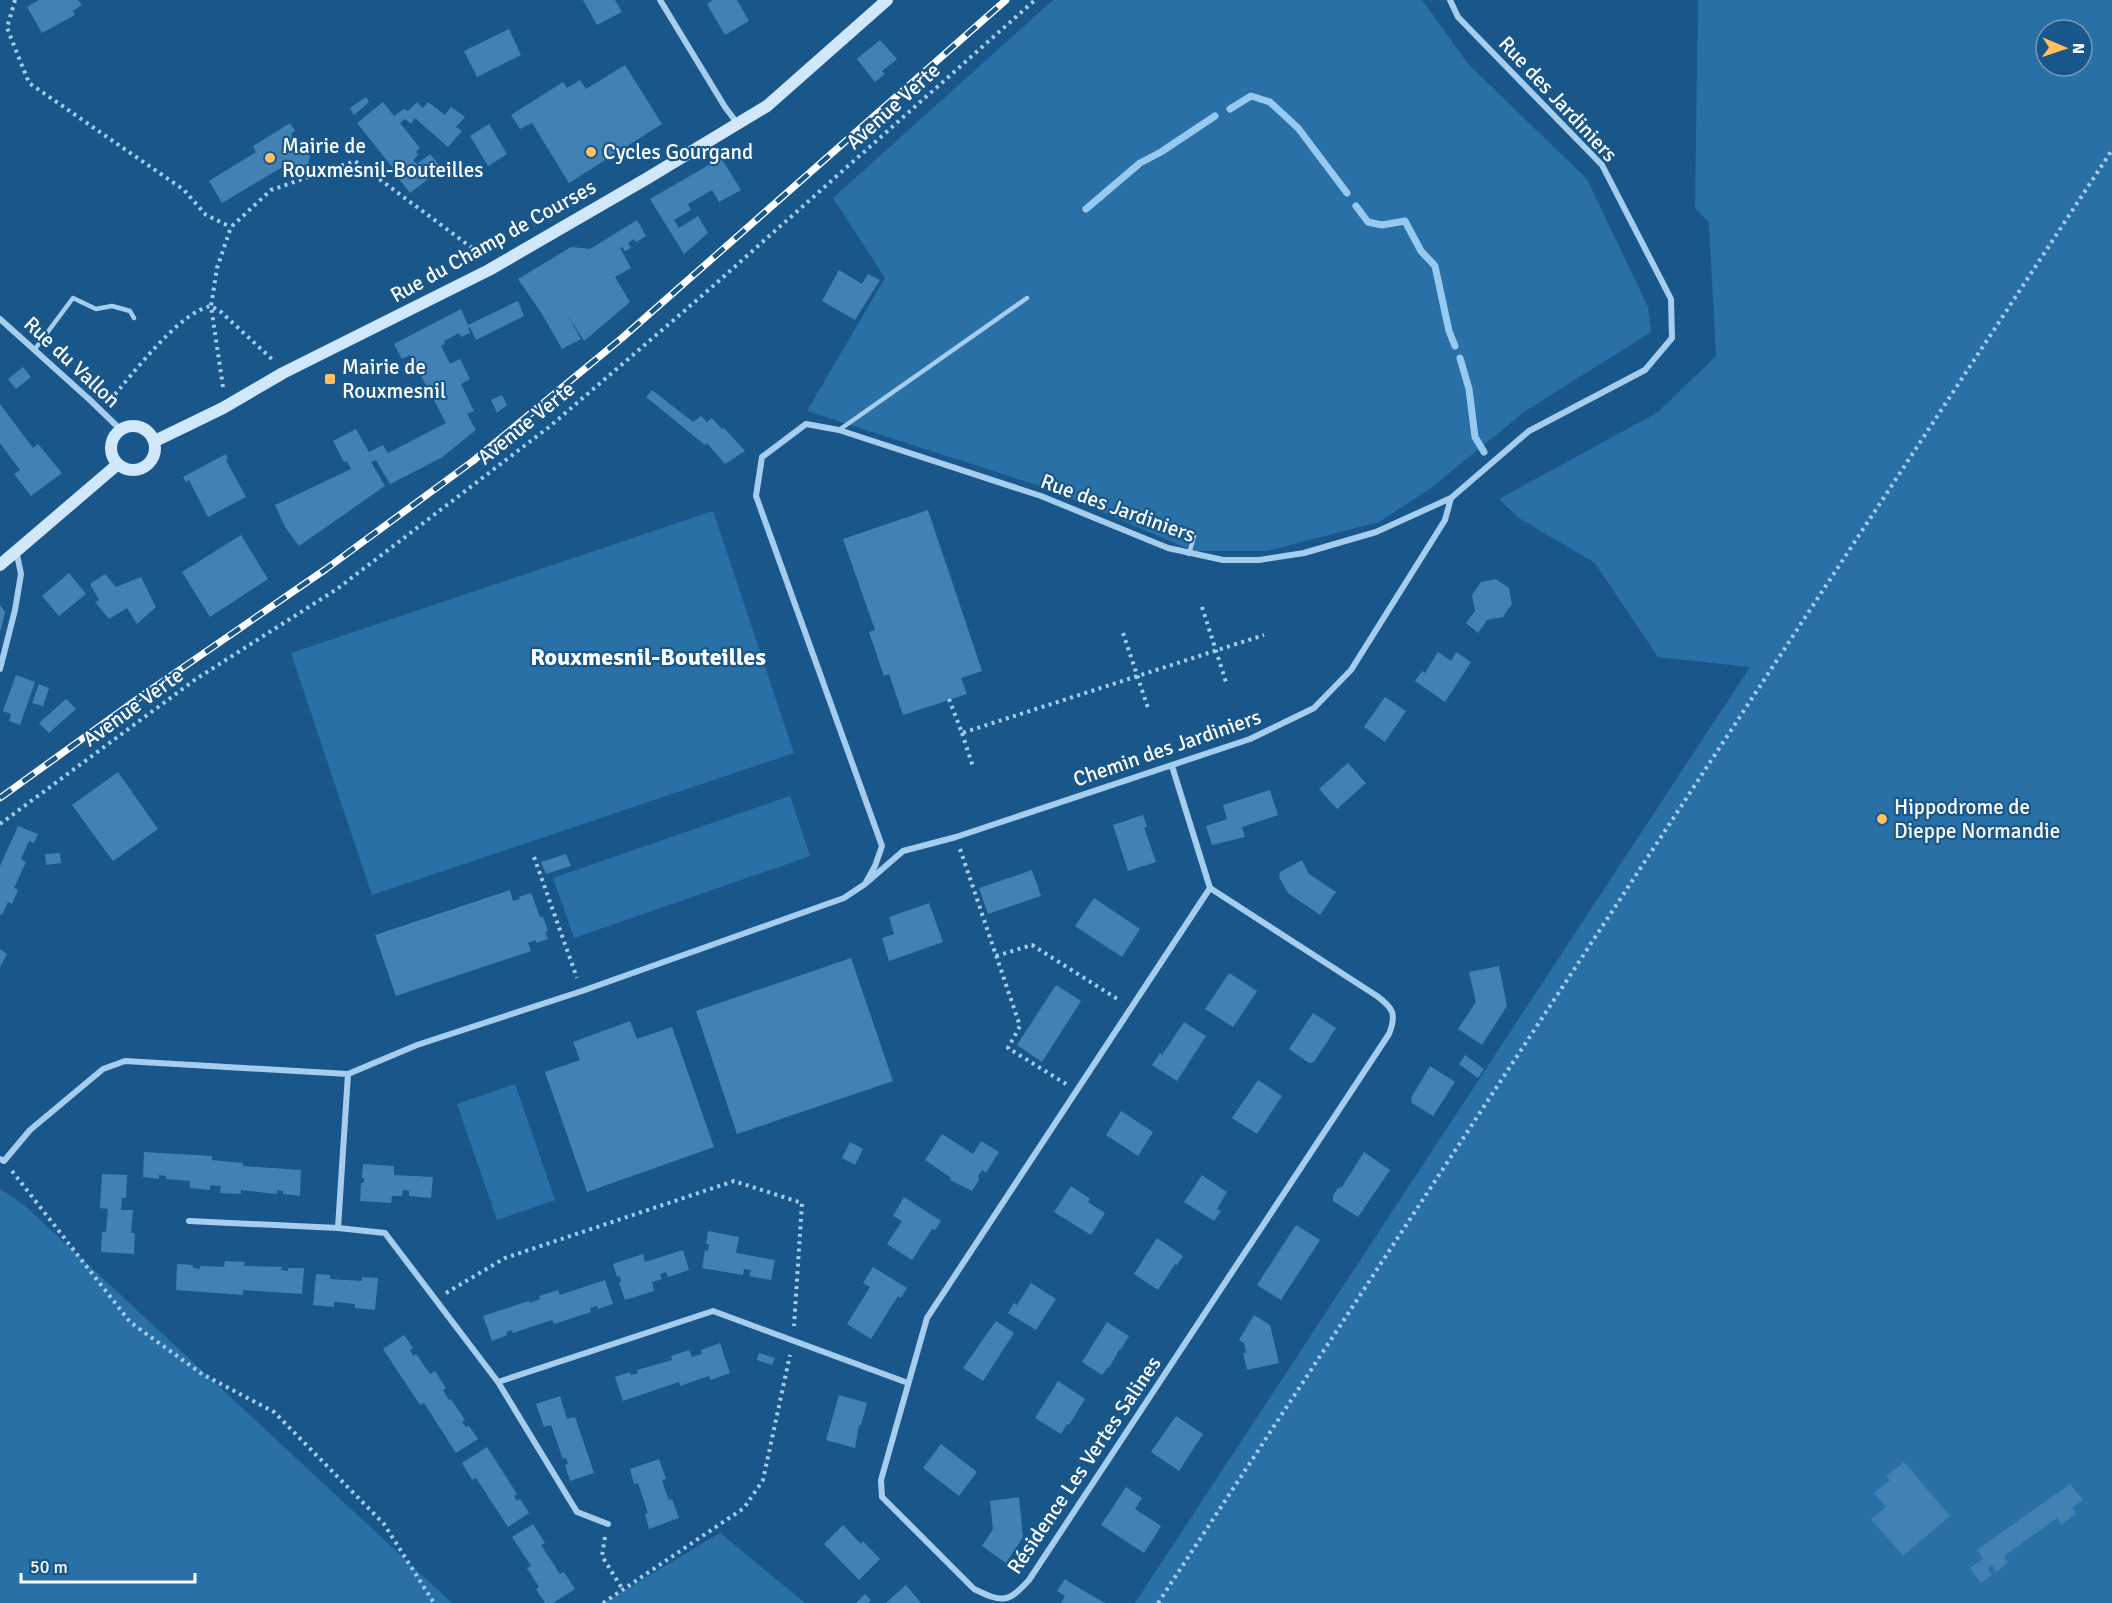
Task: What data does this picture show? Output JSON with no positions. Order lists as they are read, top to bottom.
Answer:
{
  "streets": {
    "main road": ["Rue du Champ de Courses"],
    "street": [
      "Rue des Jardiniers",
      "Rue du Vallon",
      "Chemin des Jardiniers",
      "Résidence Les Vertes Salines"
    ],
    "path": ["Avenue Verte"]
  },
  "crossings": [
    ["Rue des Jardiniers", "Chemin des Jardiniers"],
    ["Rue du Champ de Courses", "Rue du Vallon"]
  ],
  "districts": ["Rouxmesnil-Bouteilles"],
  "places": {
    "other": ["Cycles Gourgand", "Mairie de Rouxmesnil-Bouteilles", "Hippodrome de Dieppe Normandie"],
    "transit": ["Mairie de Rouxmesnil"]
  },
  "scale_bar": "50 m",
  "north": "right"
}
